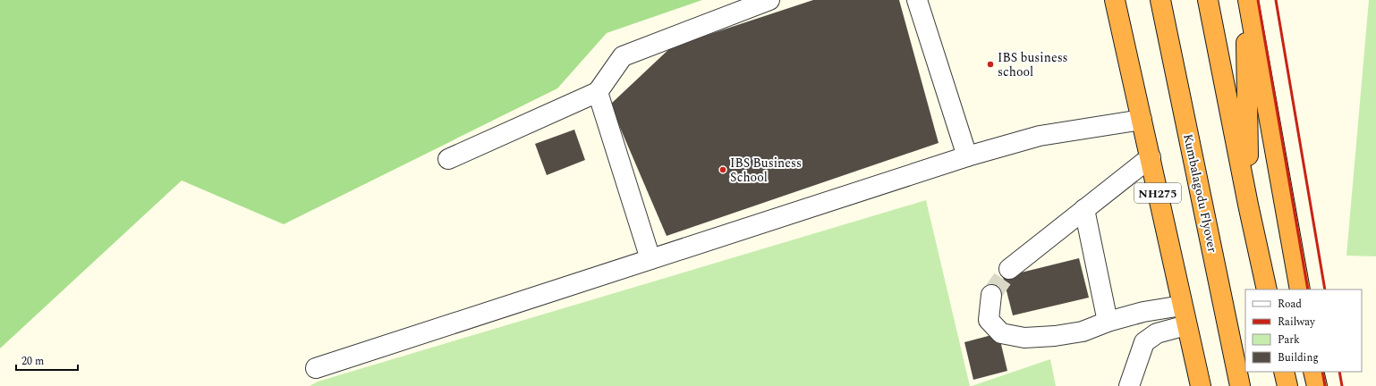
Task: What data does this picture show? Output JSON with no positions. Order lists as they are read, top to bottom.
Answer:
{
  "streets": {
    "highway": ["NH275", "Kumbalagodu Flyover"]
  },
  "places": ["IBS business school", "IBS Business School"],
  "legend": [
    "Road",
    "Railway",
    "Park",
    "Building"
  ],
  "scale_bar": "20 m"
}
